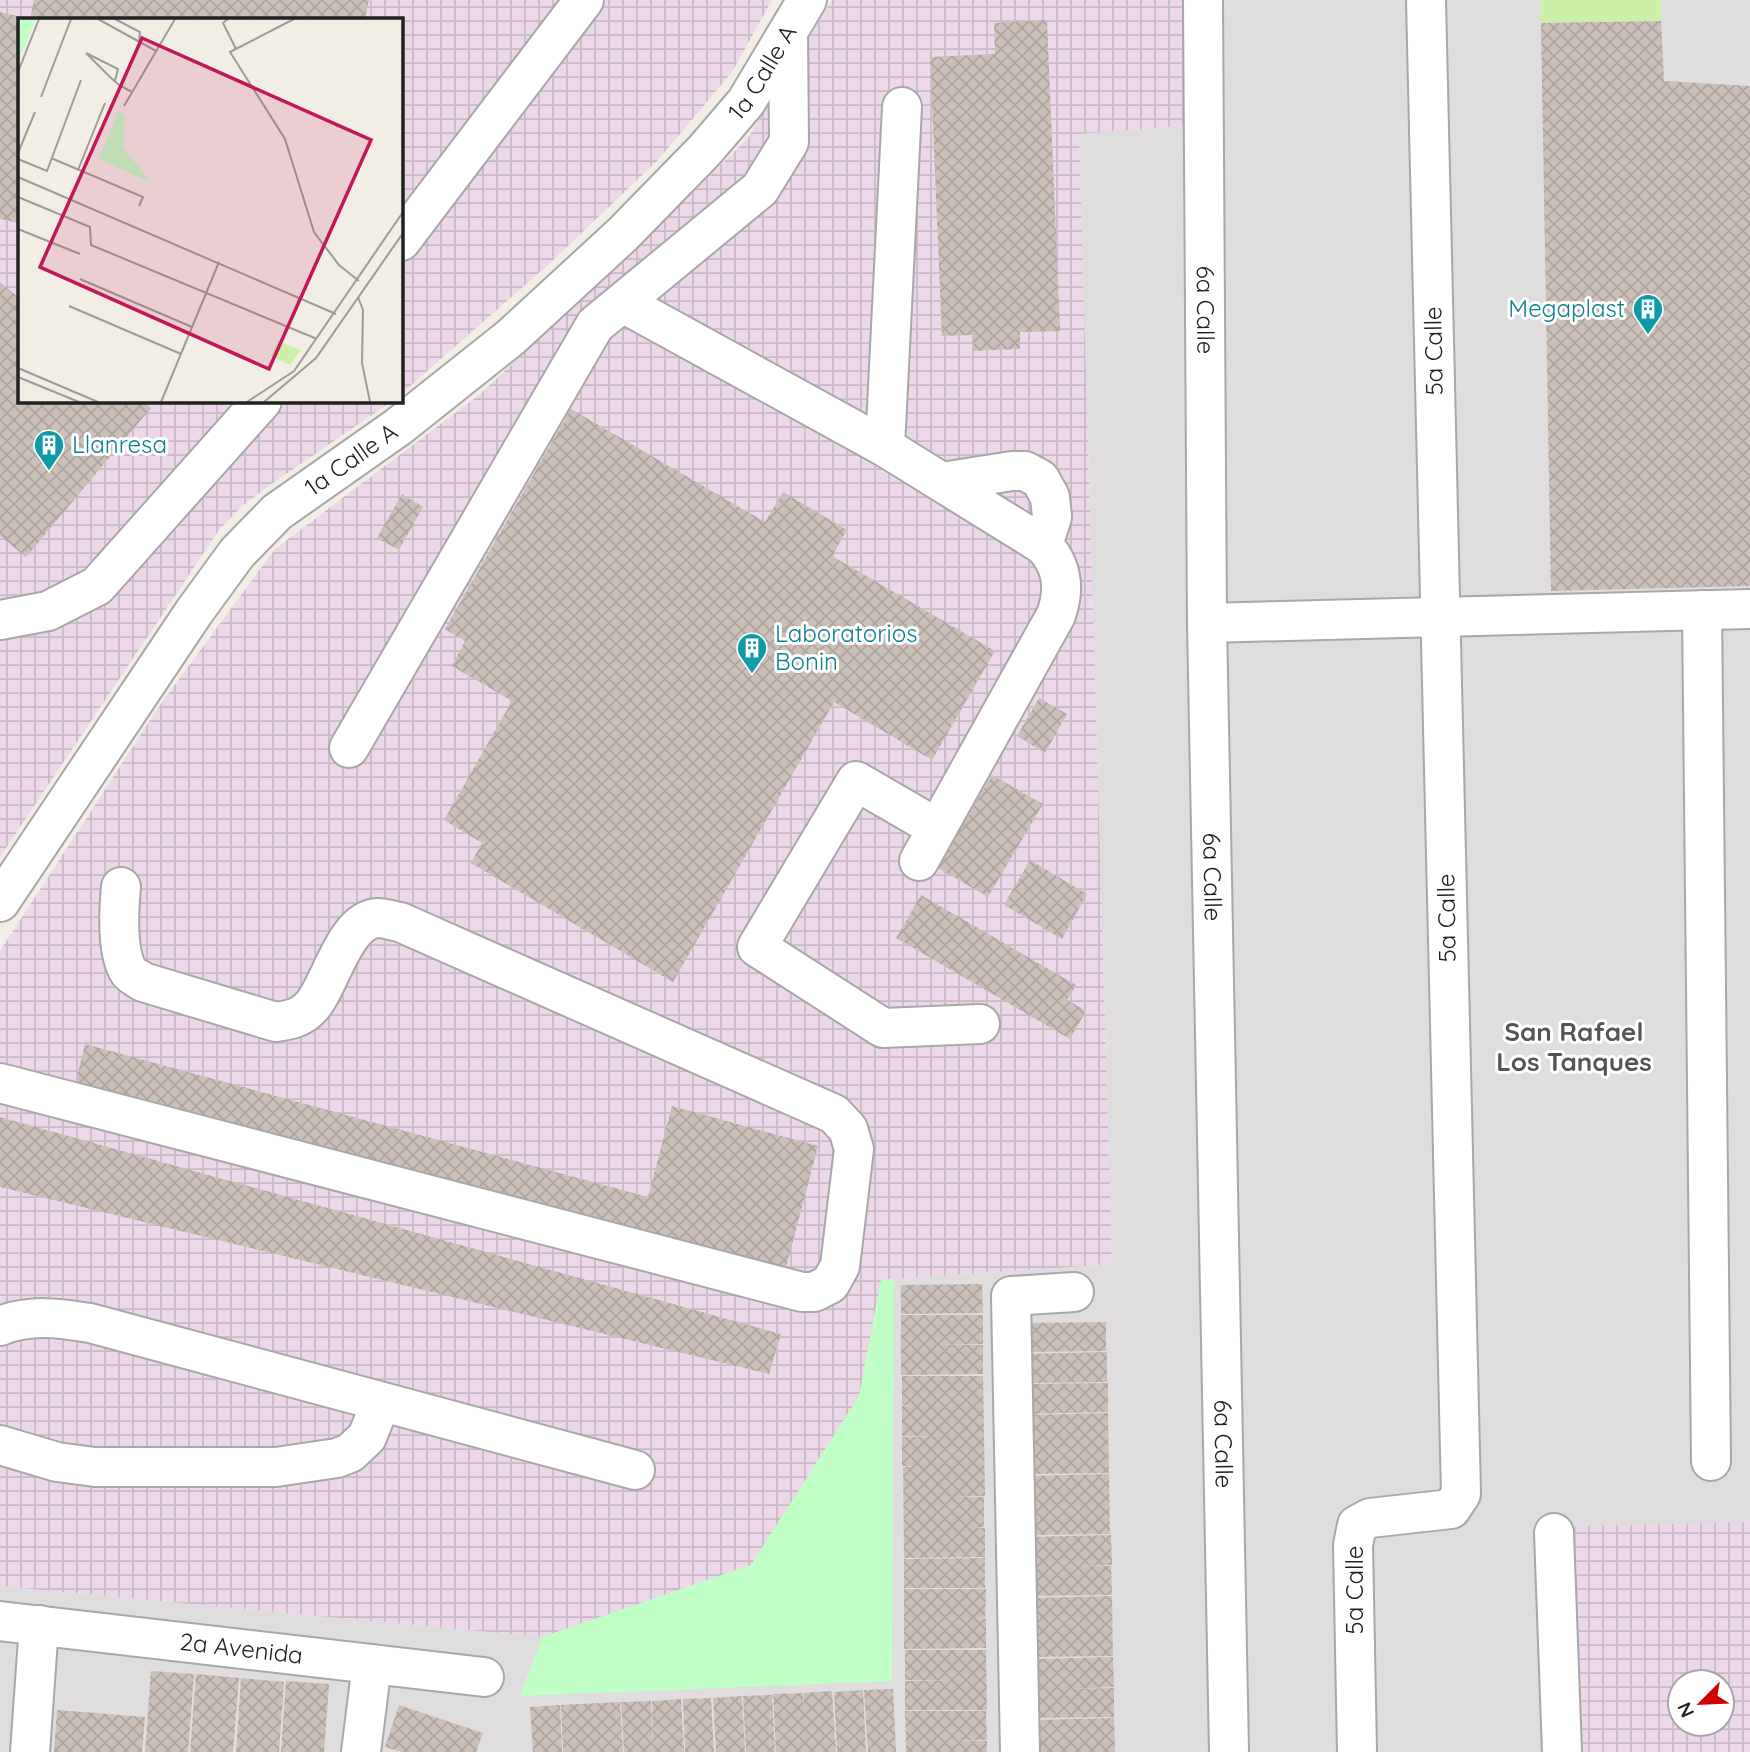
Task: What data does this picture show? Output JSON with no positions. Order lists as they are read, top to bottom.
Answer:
{
  "streets": {
    "street": [
      "1a Calle A",
      "6a Calle",
      "5a Calle",
      "2a Avenida"
    ]
  },
  "districts": ["San Rafael Los Tanques"],
  "places": {
    "building": ["Megaplast", "Llanresa", "Laboratorios Bonin"]
  },
  "north": "bottom left"
}
